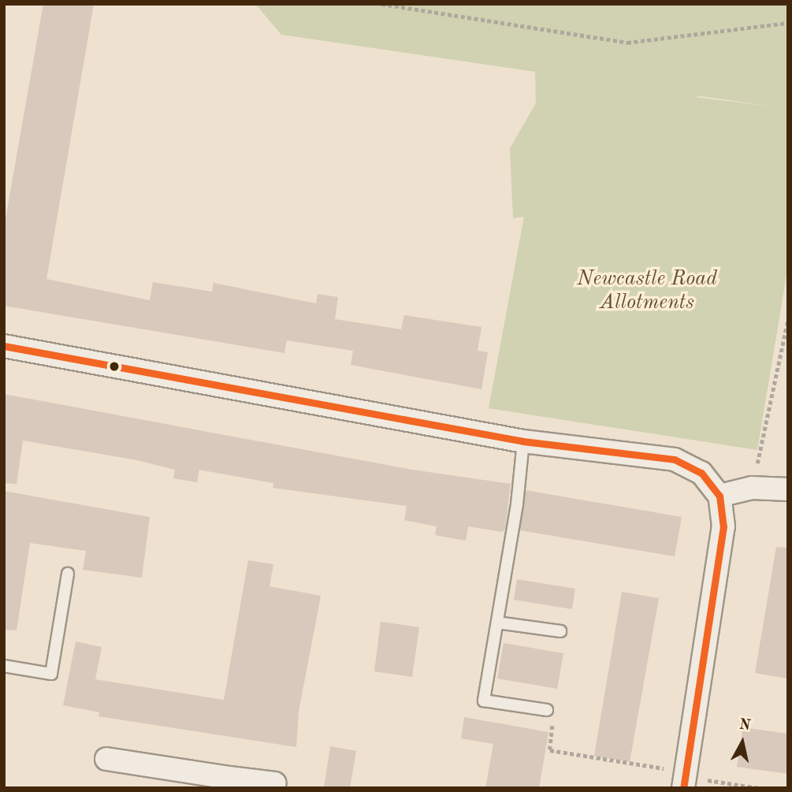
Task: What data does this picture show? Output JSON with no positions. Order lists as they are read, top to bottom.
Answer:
{
  "parks": ["Newcastle Road Allotments"],
  "north": "top"
}
